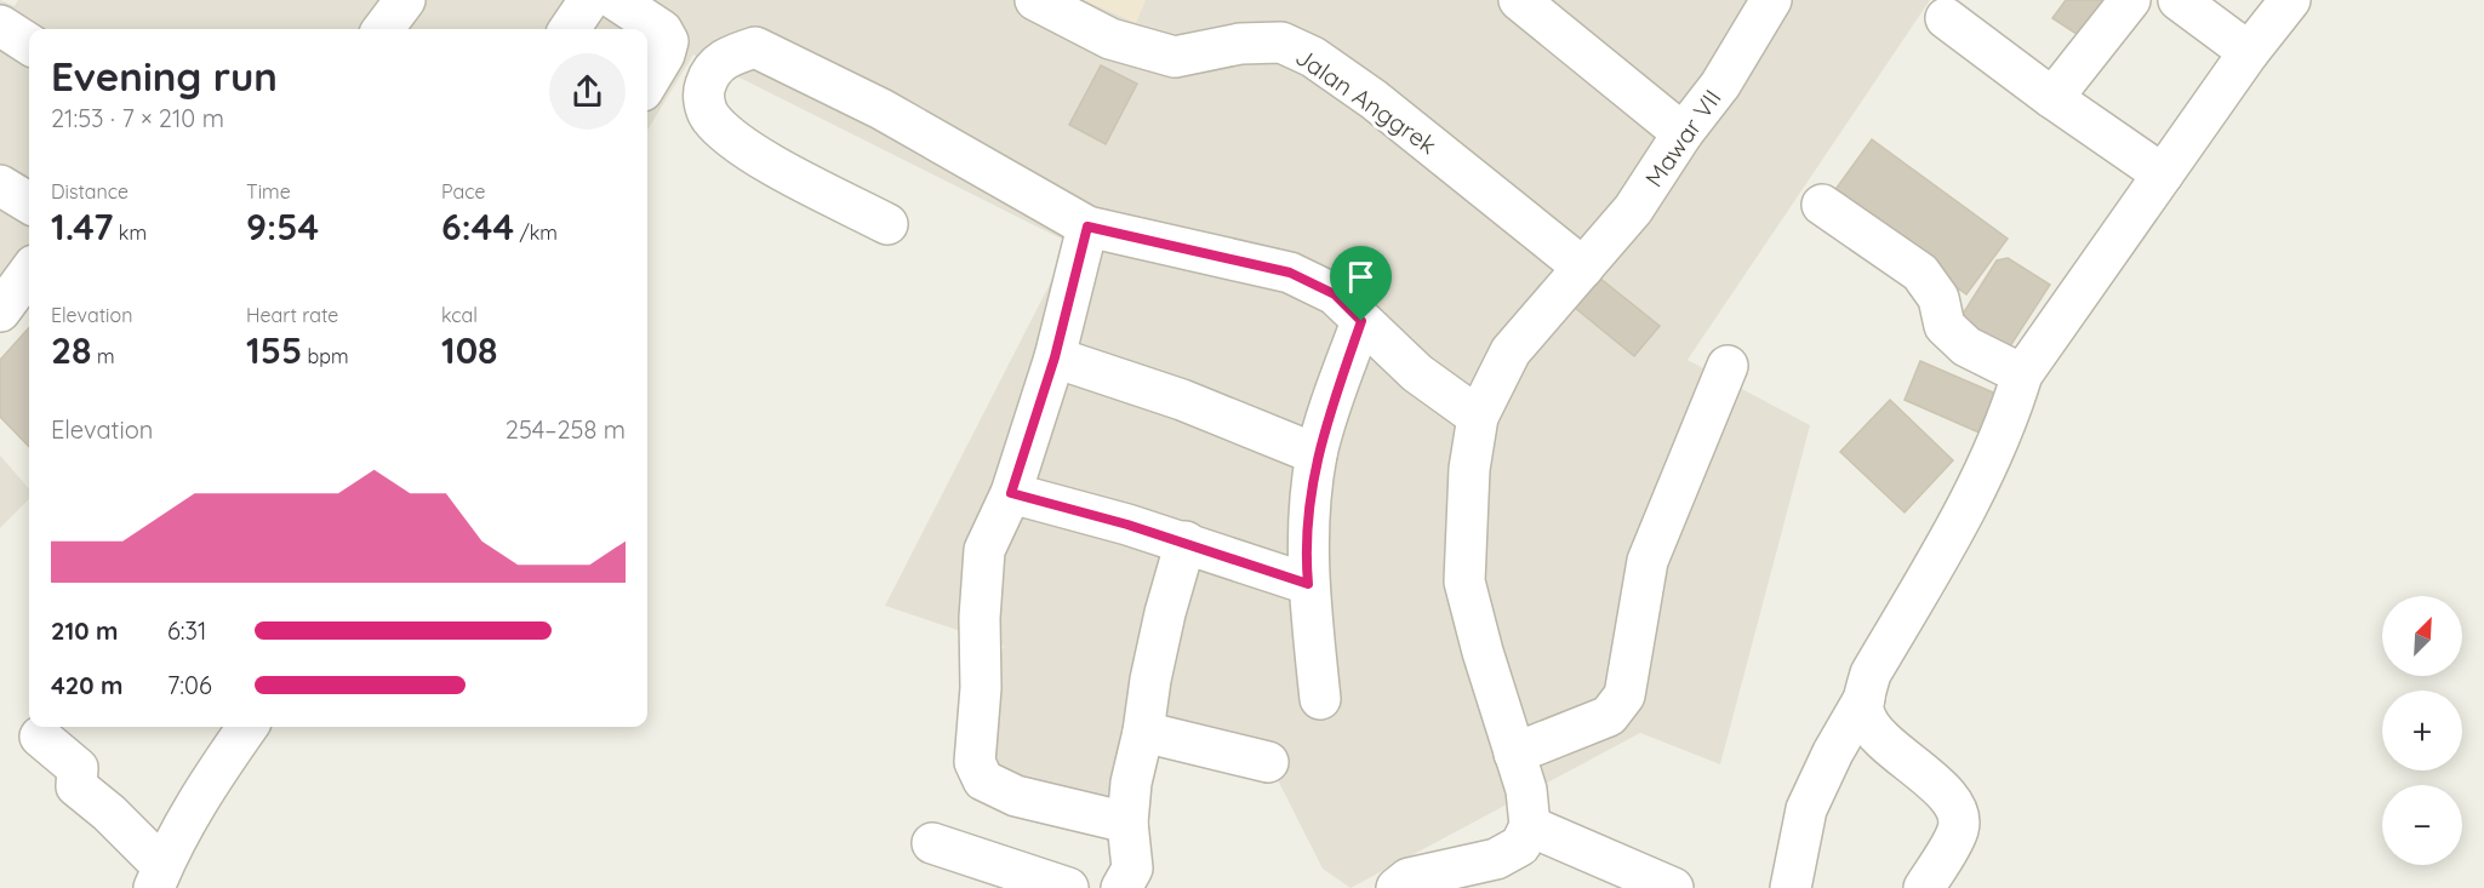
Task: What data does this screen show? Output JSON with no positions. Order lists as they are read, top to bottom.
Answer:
{
  "streets": {
    "street": ["Jalan Anggrek", "Mawar VII"]
  },
  "crossings": [
    ["Jalan Anggrek", "Mawar VII"]
  ],
  "north": "top right",
  "page": {
    "heading": ["Evening run", "21:53 · 7 × 210 m"],
    "stats": [
      ["Distance", "1.47 km"],
      ["Time", "9:54"],
      ["Pace", "6:44 /km"],
      ["Elevation", "28 m"],
      ["Heart rate", "155 bpm"],
      ["kcal", "108"]
    ],
    "chart": ["Elevation", "254–258 m"],
    "map_buttons": ["+", "−"],
    "list": [
      {
        "name": "210 m",
        "note": "6:31"
      },
      {
        "name": "420 m",
        "note": "7:06"
      }
    ]
  }
}
